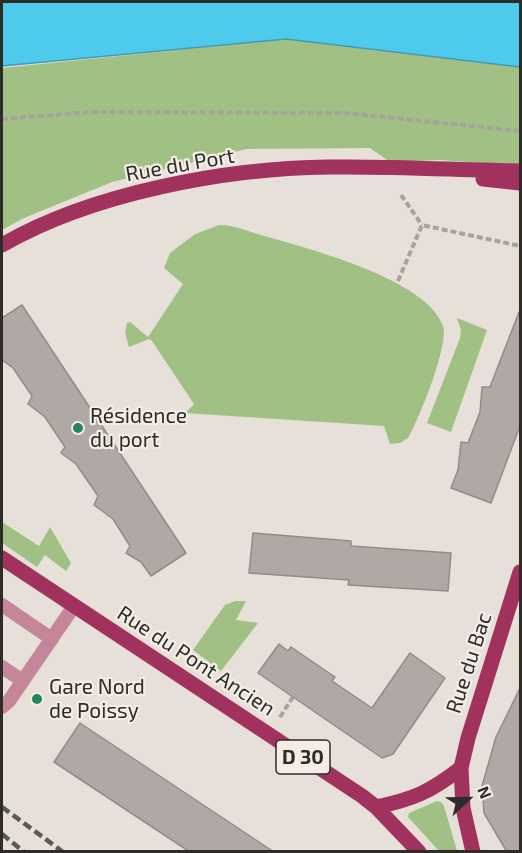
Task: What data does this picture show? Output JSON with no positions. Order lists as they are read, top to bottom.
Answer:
{
  "streets": {
    "main road": [
      "Rue du Port",
      "Rue du Pont Ancien",
      "Rue du Bac",
      "D 30"
    ]
  },
  "places": ["Résidence du port", "Gare Nord de Poissy"],
  "north": "right"
}
